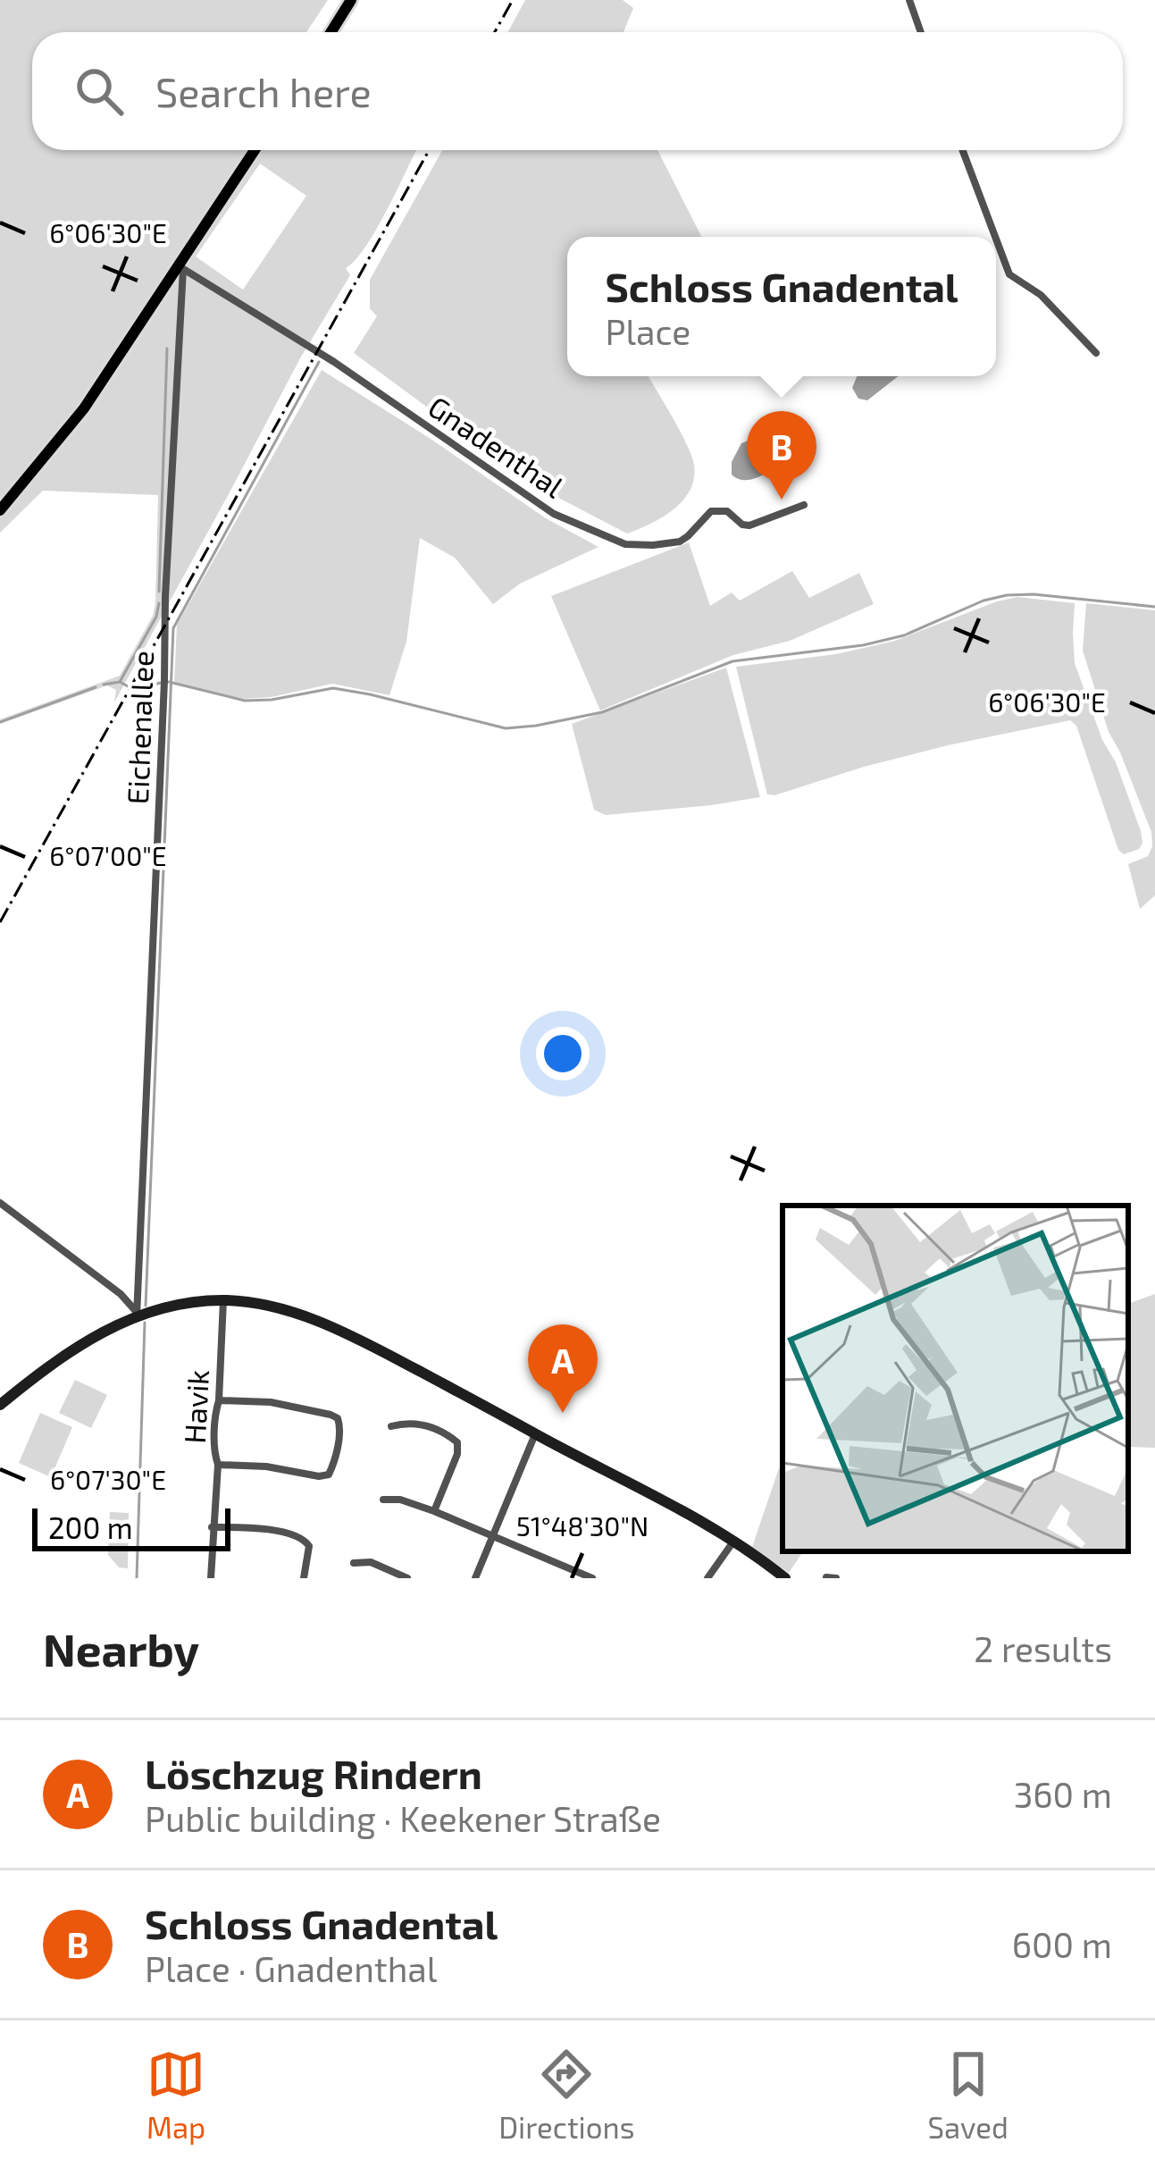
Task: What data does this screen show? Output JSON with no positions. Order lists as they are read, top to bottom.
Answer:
{
  "streets": {
    "street": ["Gnadenthal", "Eichenallee", "Havik"]
  },
  "crossings": [
    ["Gnadenthal", "Eichenallee"]
  ],
  "scale_bar": "200 m",
  "page": {
    "search": "Search here",
    "popup": ["Schloss Gnadental", "Place"],
    "pins": ["B", "A"],
    "scale": "200 m",
    "heading": ["Nearby", "2 results"],
    "list": [
      {
        "mark": "A",
        "name": "Löschzug Rindern",
        "note": "Public building · Keekener Straße",
        "value": "360 m"
      },
      {
        "mark": "B",
        "name": "Schloss Gnadental",
        "note": "Place · Gnadenthal",
        "value": "600 m"
      }
    ],
    "nav": ["Map", "Directions", "Saved"]
  },
  "coordinates": [
    "6°06'30\"E",
    "6°07'00\"E",
    "6°07'30\"E",
    "51°48'30\"N"
  ]
}
